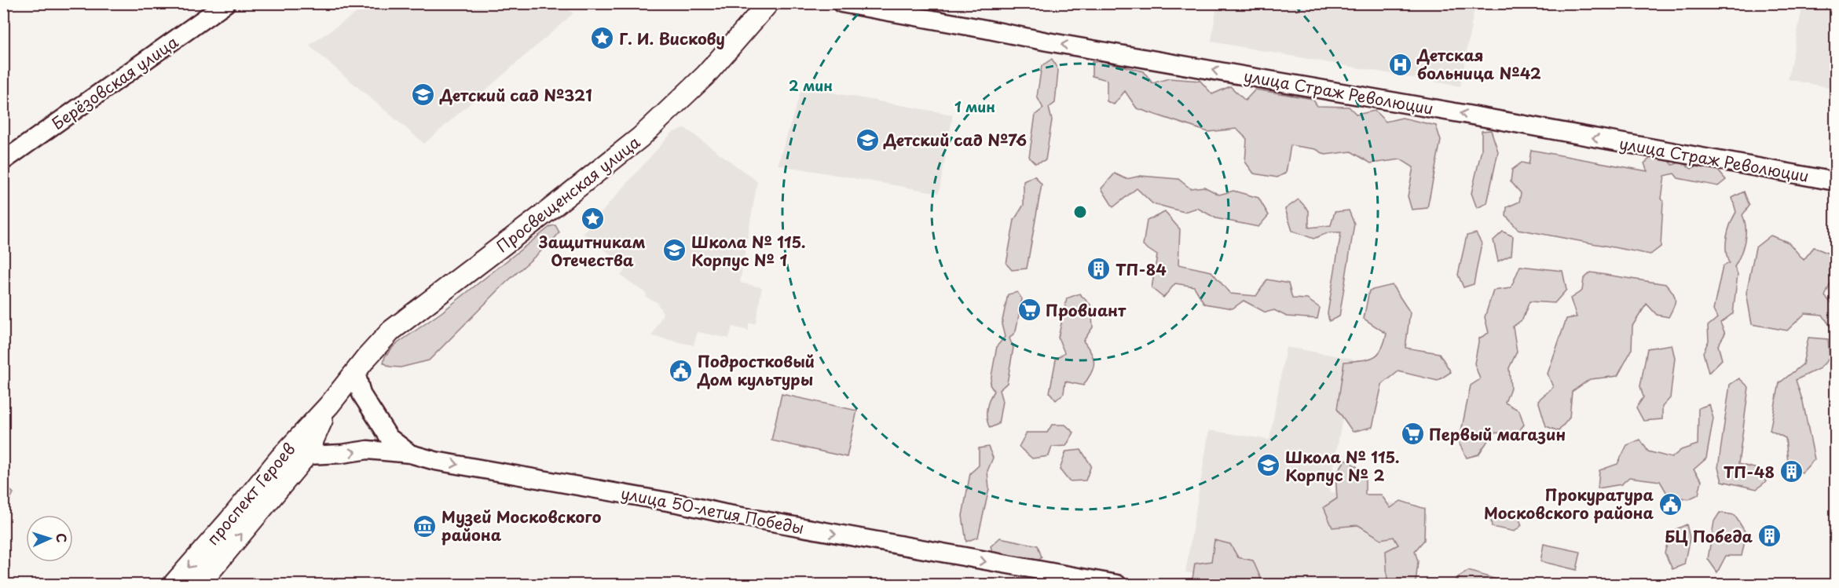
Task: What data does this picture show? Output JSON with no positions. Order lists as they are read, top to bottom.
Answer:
{
  "streets": {
    "main road": ["Просвещенская улица", "проспект Героев"],
    "street": ["Берёзовская улица", "улица Страж Революции", "улица 50-летия Победы"]
  },
  "crossings": [
    ["Просвещенская улица", "проспект Героев"],
    ["проспект Героев", "улица 50-летия Победы"]
  ],
  "one_way": ["улица Страж Революции", "улица 50-летия Победы"],
  "places": {
    "place": ["Г. И. Вискову", "Защитникам Отечества"],
    "hospital": ["Детская больница №42"],
    "school or university": [
      "Детский сад №321",
      "Детский сад №76",
      "Школа № 115. Корпус № 1",
      "Школа № 115. Корпус № 2"
    ],
    "building": ["ТП-84", "ТП-48", "БЦ Победа"],
    "supermarket": ["Провиант", "Первый магазин"],
    "public building": ["Подростковый Дом культуры", "Прокуратура Московского района"],
    "museum": ["Музей Московского района"]
  },
  "north": "right",
  "rings": ["2 мин", "1 мин"]
}
